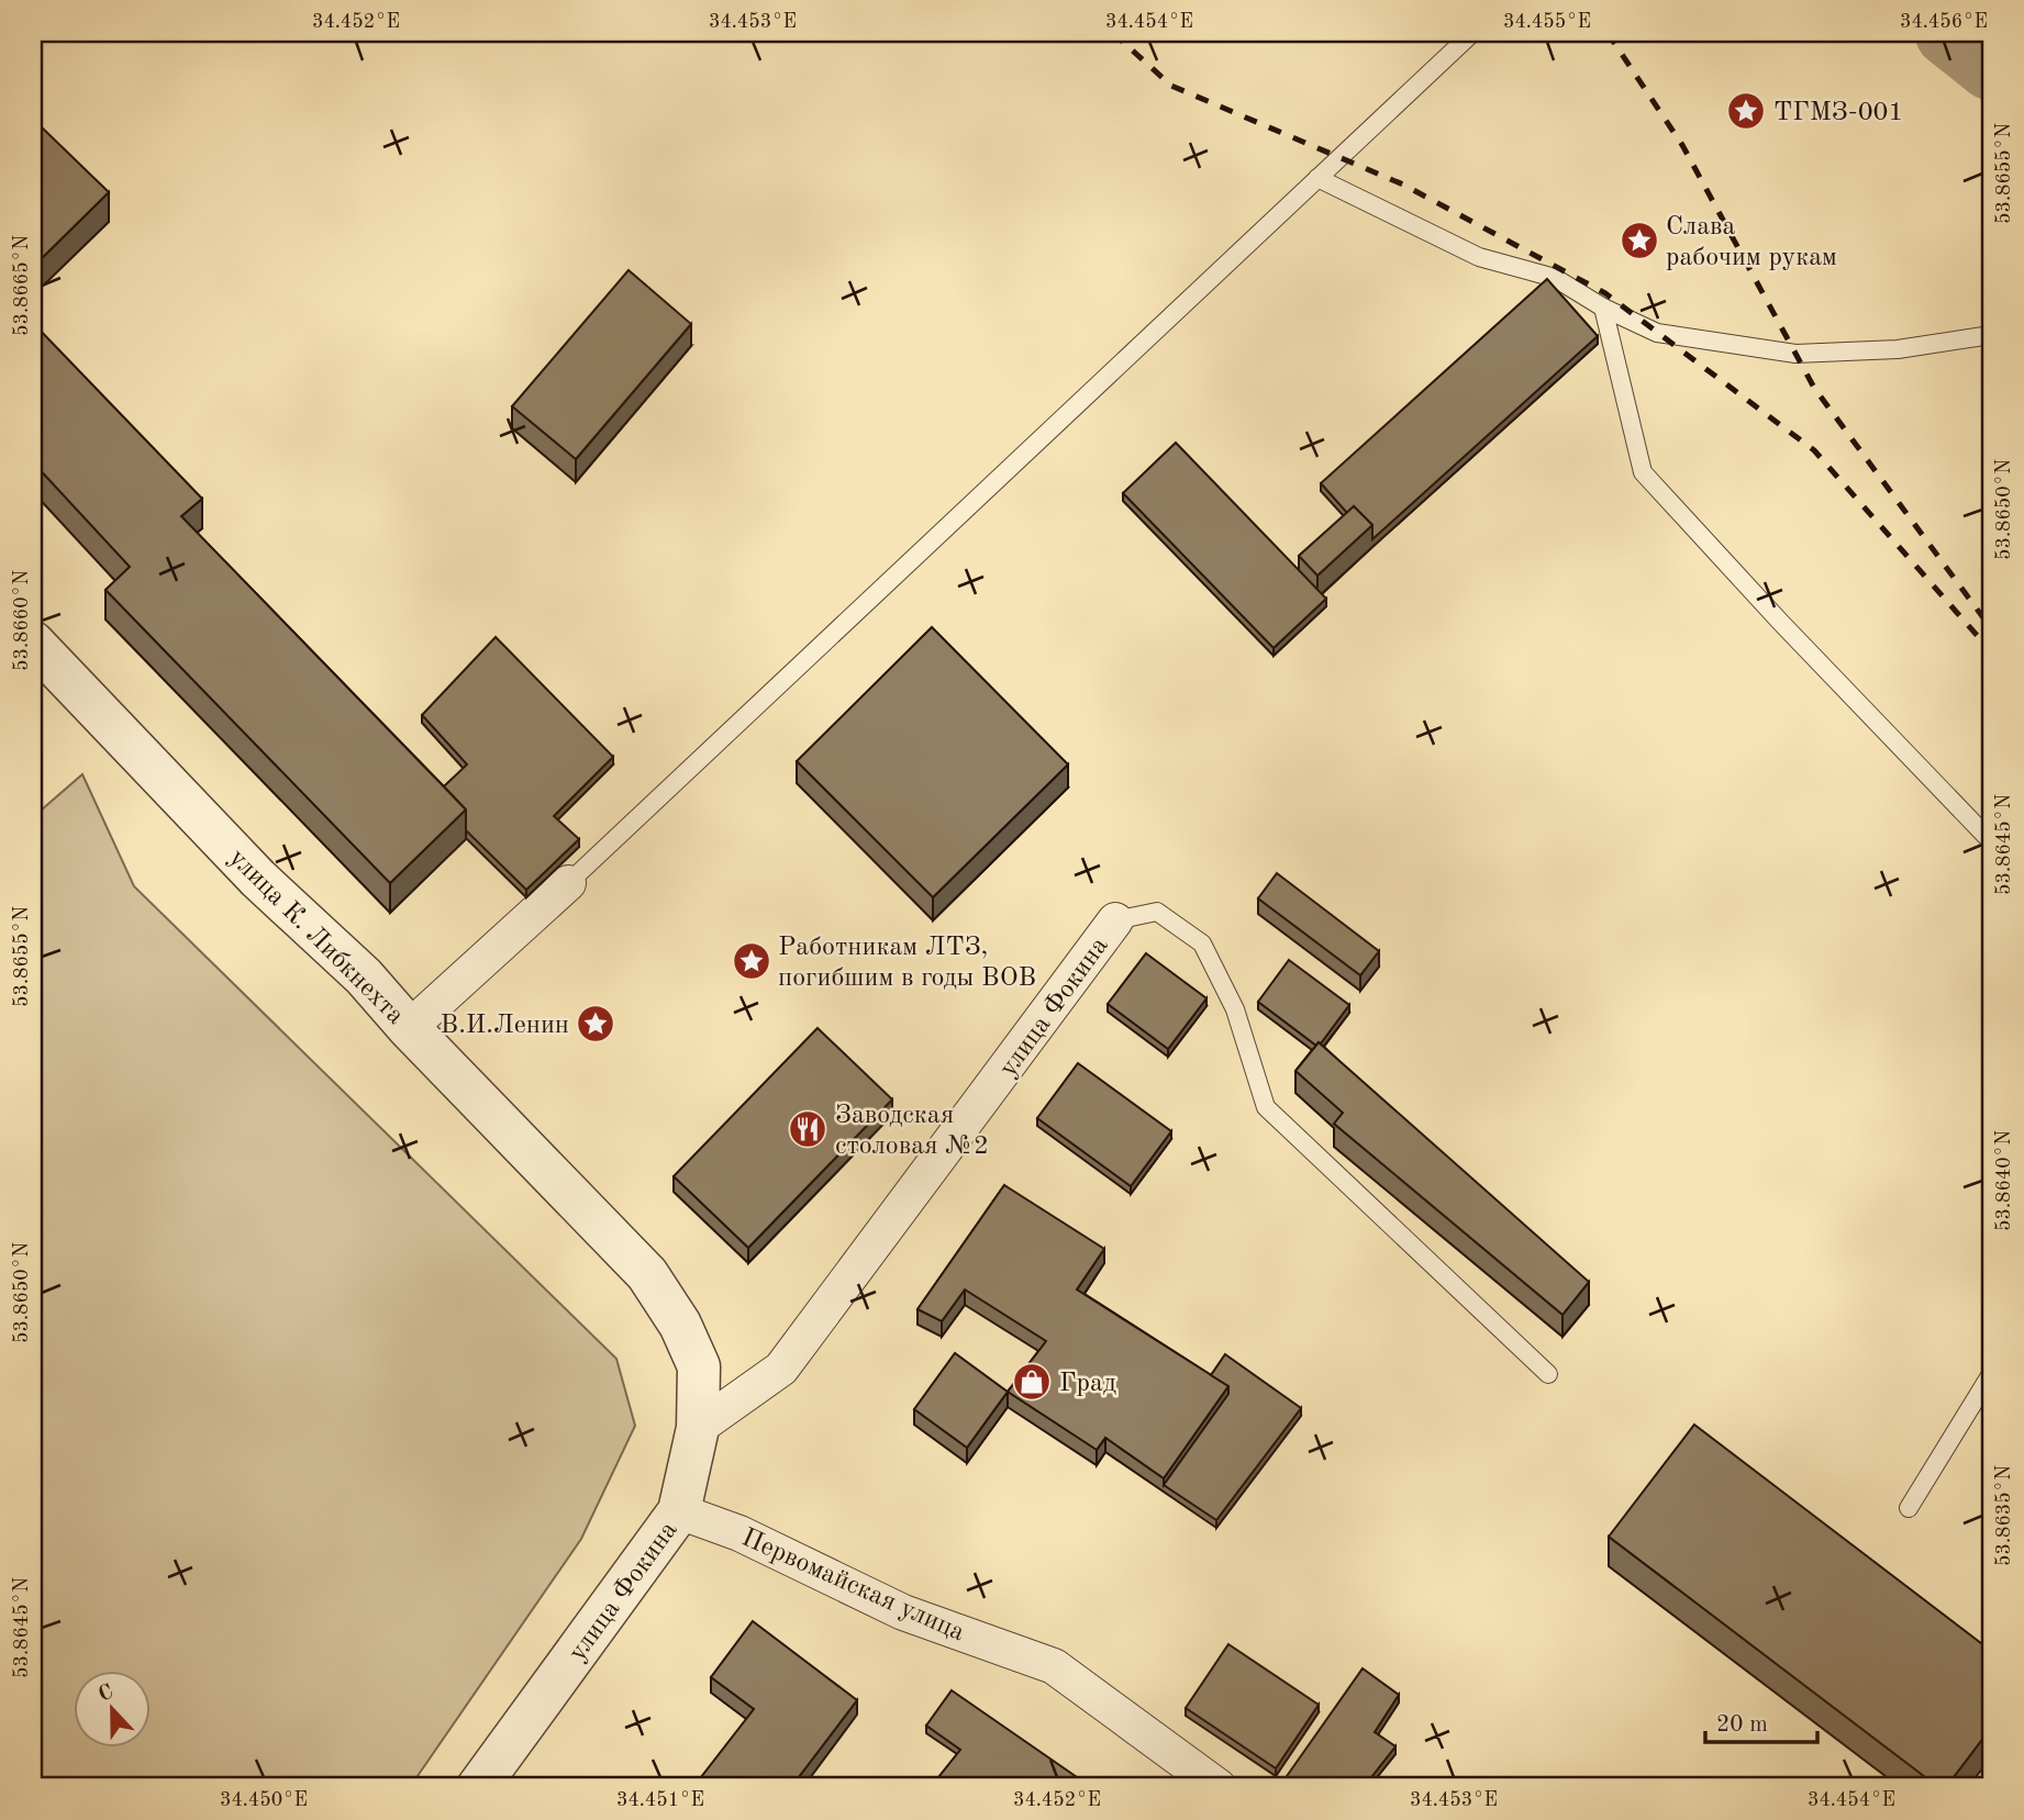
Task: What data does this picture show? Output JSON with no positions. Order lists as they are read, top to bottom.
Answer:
{
  "streets": {
    "street": ["улица К. Либкнехта", "улица Фокина", "Первомайская улица"]
  },
  "crossings": [
    ["улица К. Либкнехта", "улица Фокина"],
    ["улица Фокина", "Первомайская улица"]
  ],
  "places": {
    "place": [
      "ТГМЗ-001",
      "Слава рабочим рукам",
      "Работникам ЛТЗ, погибшим в годы ВОВ",
      "В.И.Ленин"
    ],
    "restaurant": ["Заводская столовая №2"],
    "shop": ["Град"]
  },
  "scale_bar": "20 m",
  "north": "top",
  "coordinates": [
    "34.452°E",
    "34.453°E",
    "34.454°E",
    "34.455°E",
    "34.456°E",
    "53.8655°N",
    "53.8665°N",
    "53.8650°N",
    "53.8660°N",
    "53.8645°N",
    "53.8640°N",
    "53.8635°N",
    "34.450°E",
    "34.451°E"
  ]
}
